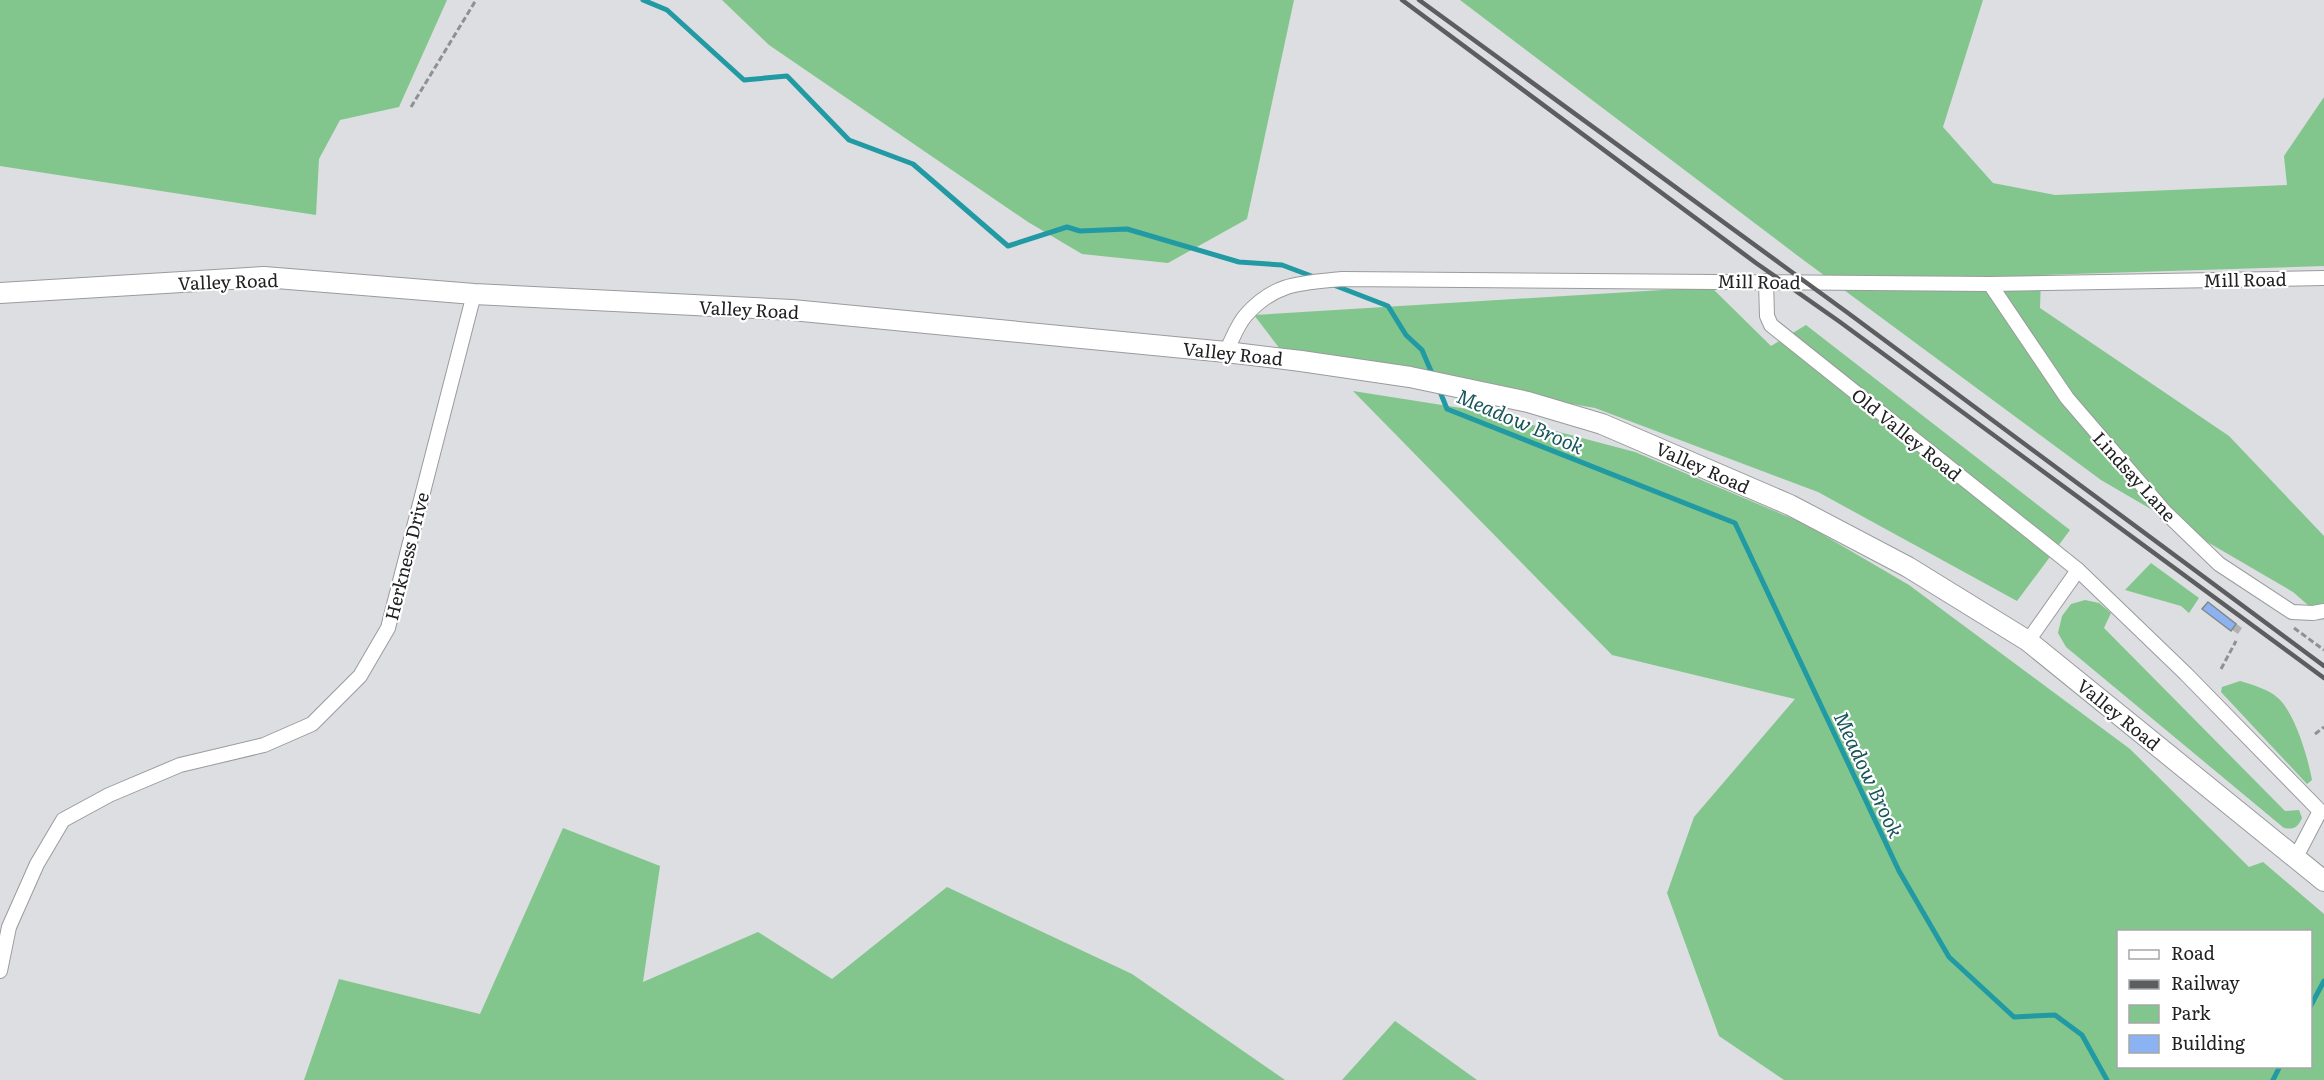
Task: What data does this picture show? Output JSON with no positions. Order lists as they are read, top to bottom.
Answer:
{
  "streets": {
    "main road": ["Valley Road"],
    "street": [
      "Mill Road",
      "Old Valley Road",
      "Lindsay Lane",
      "Herkness Drive"
    ]
  },
  "crossings": [
    ["Mill Road", "Valley Road"],
    ["Mill Road", "Old Valley Road"],
    ["Mill Road", "Lindsay Lane"],
    ["Valley Road", "Old Valley Road"],
    ["Valley Road", "Herkness Drive"]
  ],
  "water": ["Meadow Brook"],
  "legend": [
    "Road",
    "Railway",
    "Park",
    "Building"
  ]
}
